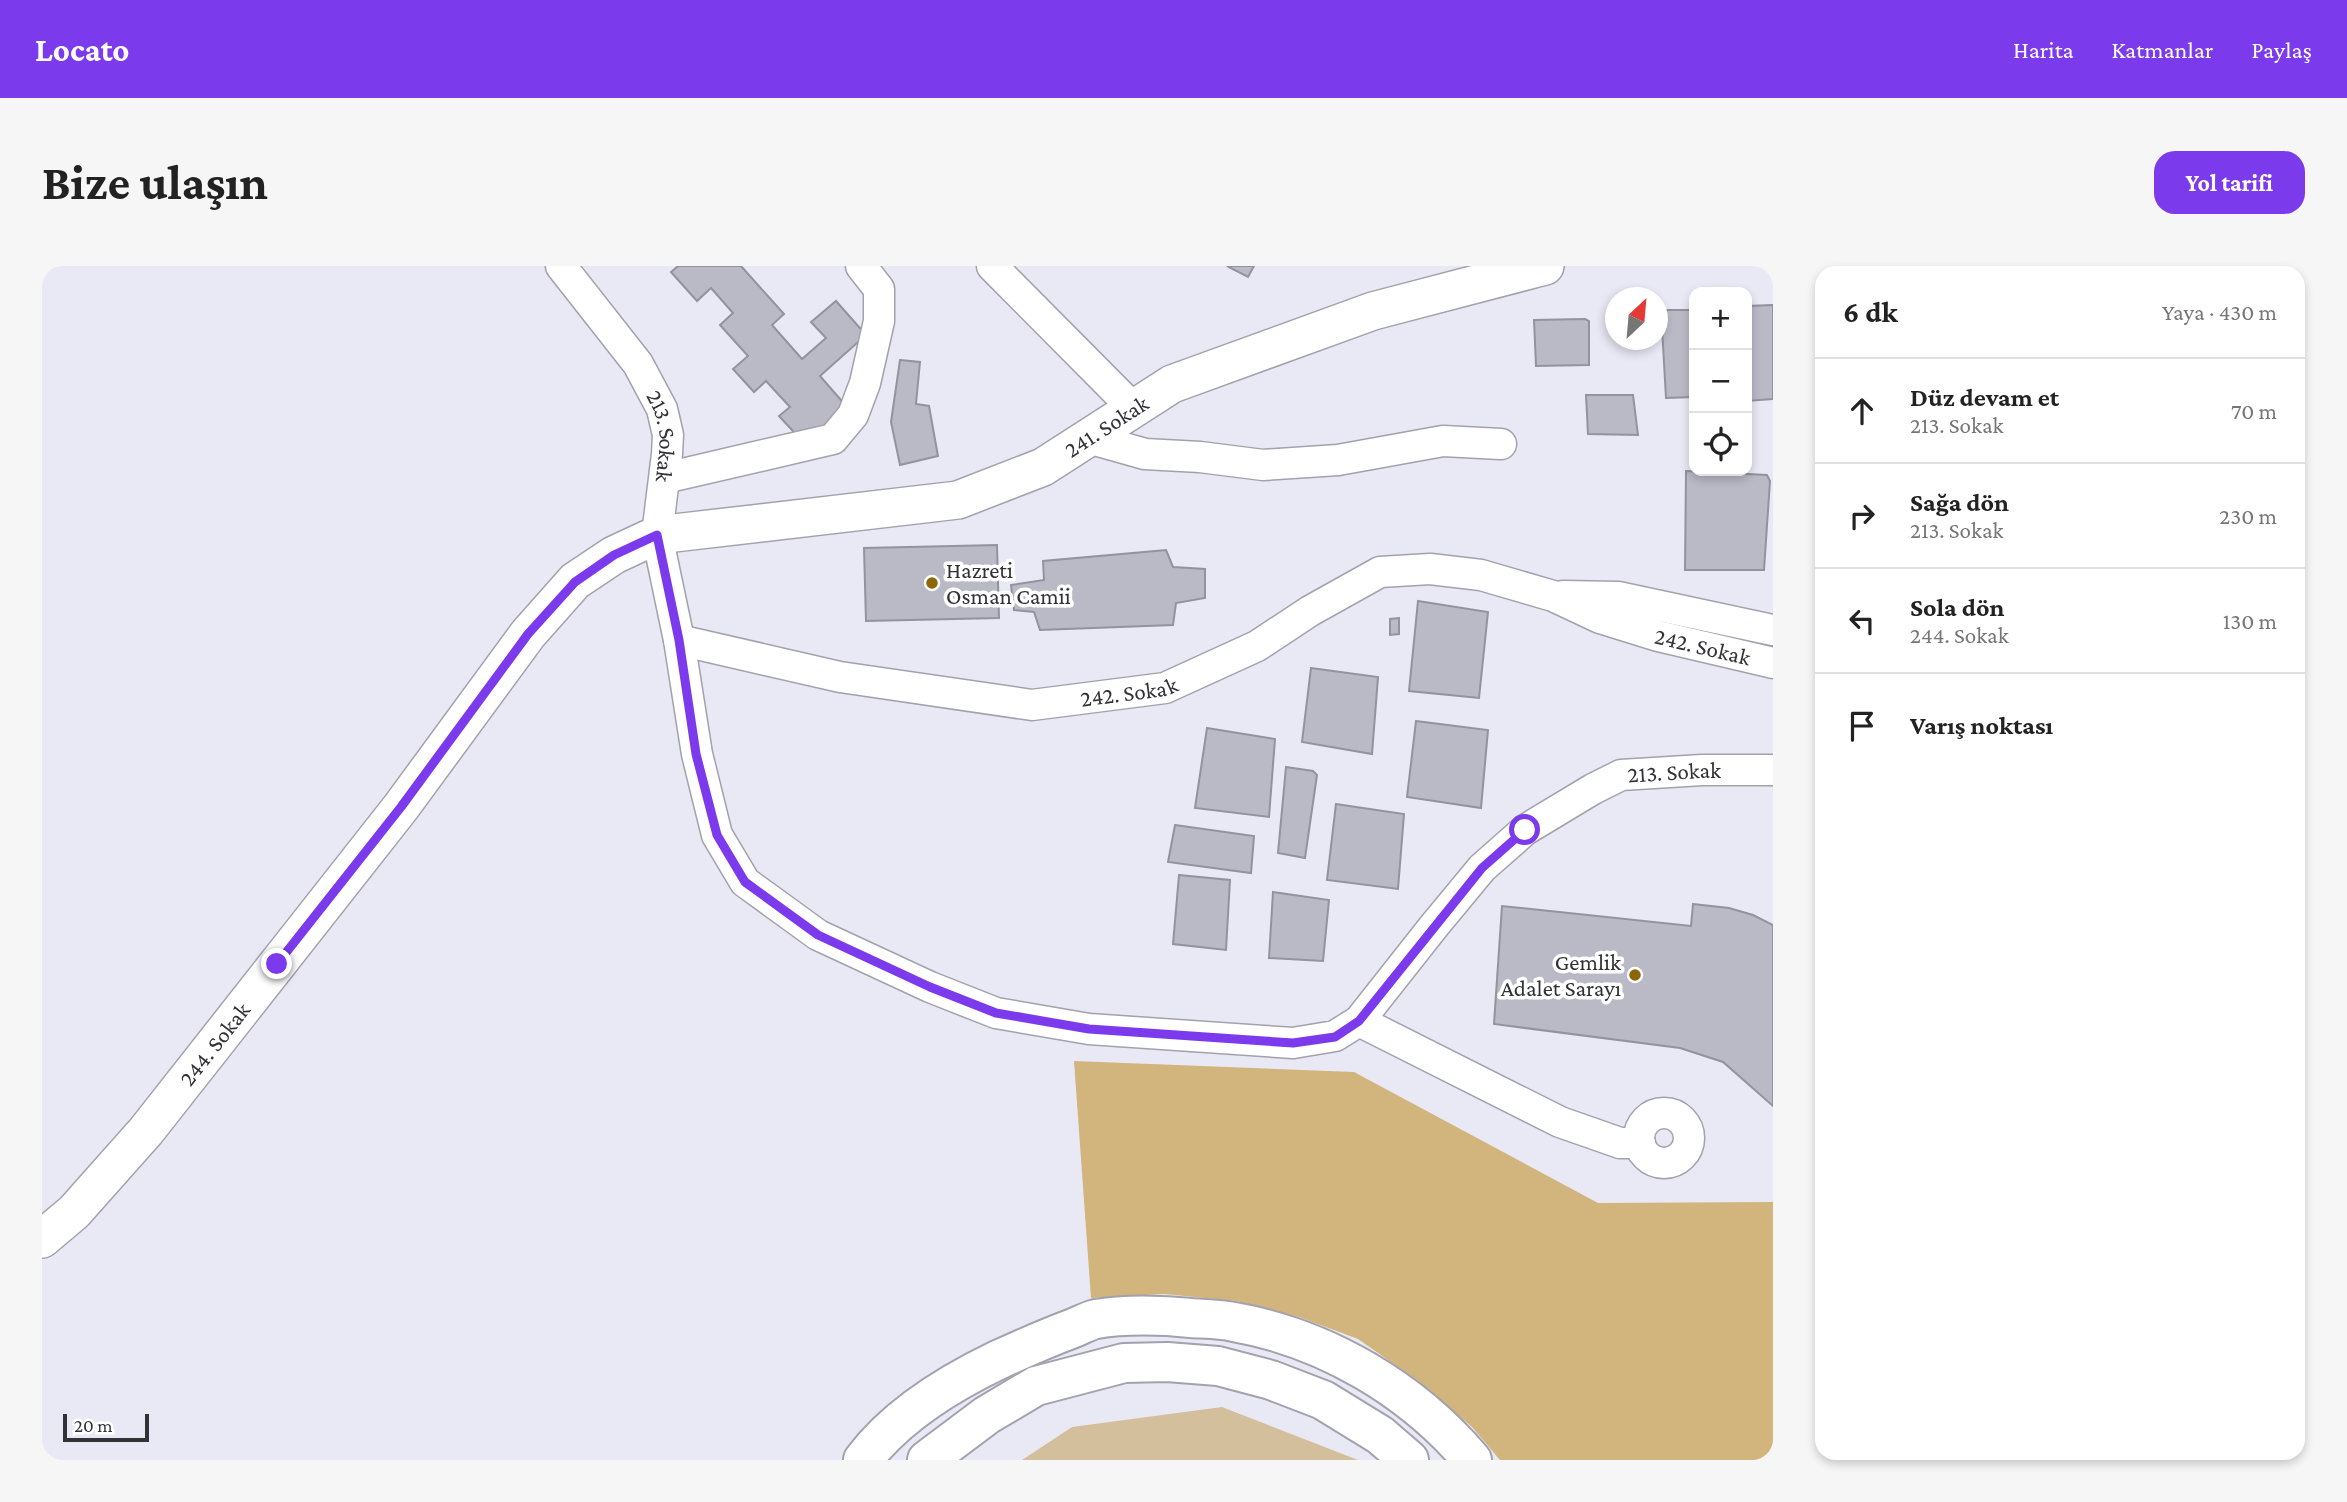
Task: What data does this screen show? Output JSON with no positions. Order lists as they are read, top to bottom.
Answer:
{
  "streets": {
    "street": [
      "241. Sokak",
      "213. Sokak",
      "242. Sokak",
      "244. Sokak"
    ]
  },
  "crossings": [
    ["241. Sokak", "213. Sokak"],
    ["241. Sokak", "244. Sokak"],
    ["213. Sokak", "242. Sokak"],
    ["213. Sokak", "244. Sokak"]
  ],
  "places": ["Hazreti Osman Camii", "Gemlik Adalet Sarayı"],
  "scale_bar": "20 m",
  "north": "top right",
  "page": {
    "header": "Locato",
    "nav": ["Harita", "Katmanlar", "Paylaş"],
    "buttons": "Yol tarifi",
    "title": "Bize ulaşın",
    "heading": ["6 dk", "Yaya · 430 m"],
    "map_buttons": ["+", "−"],
    "list": [
      ["Düz devam et", "213. Sokak", "70 m"],
      ["Sağa dön", "213. Sokak", "230 m"],
      ["Sola dön", "244. Sokak", "130 m"],
      "Varış noktası"
    ],
    "scale": "20 m"
  }
}
